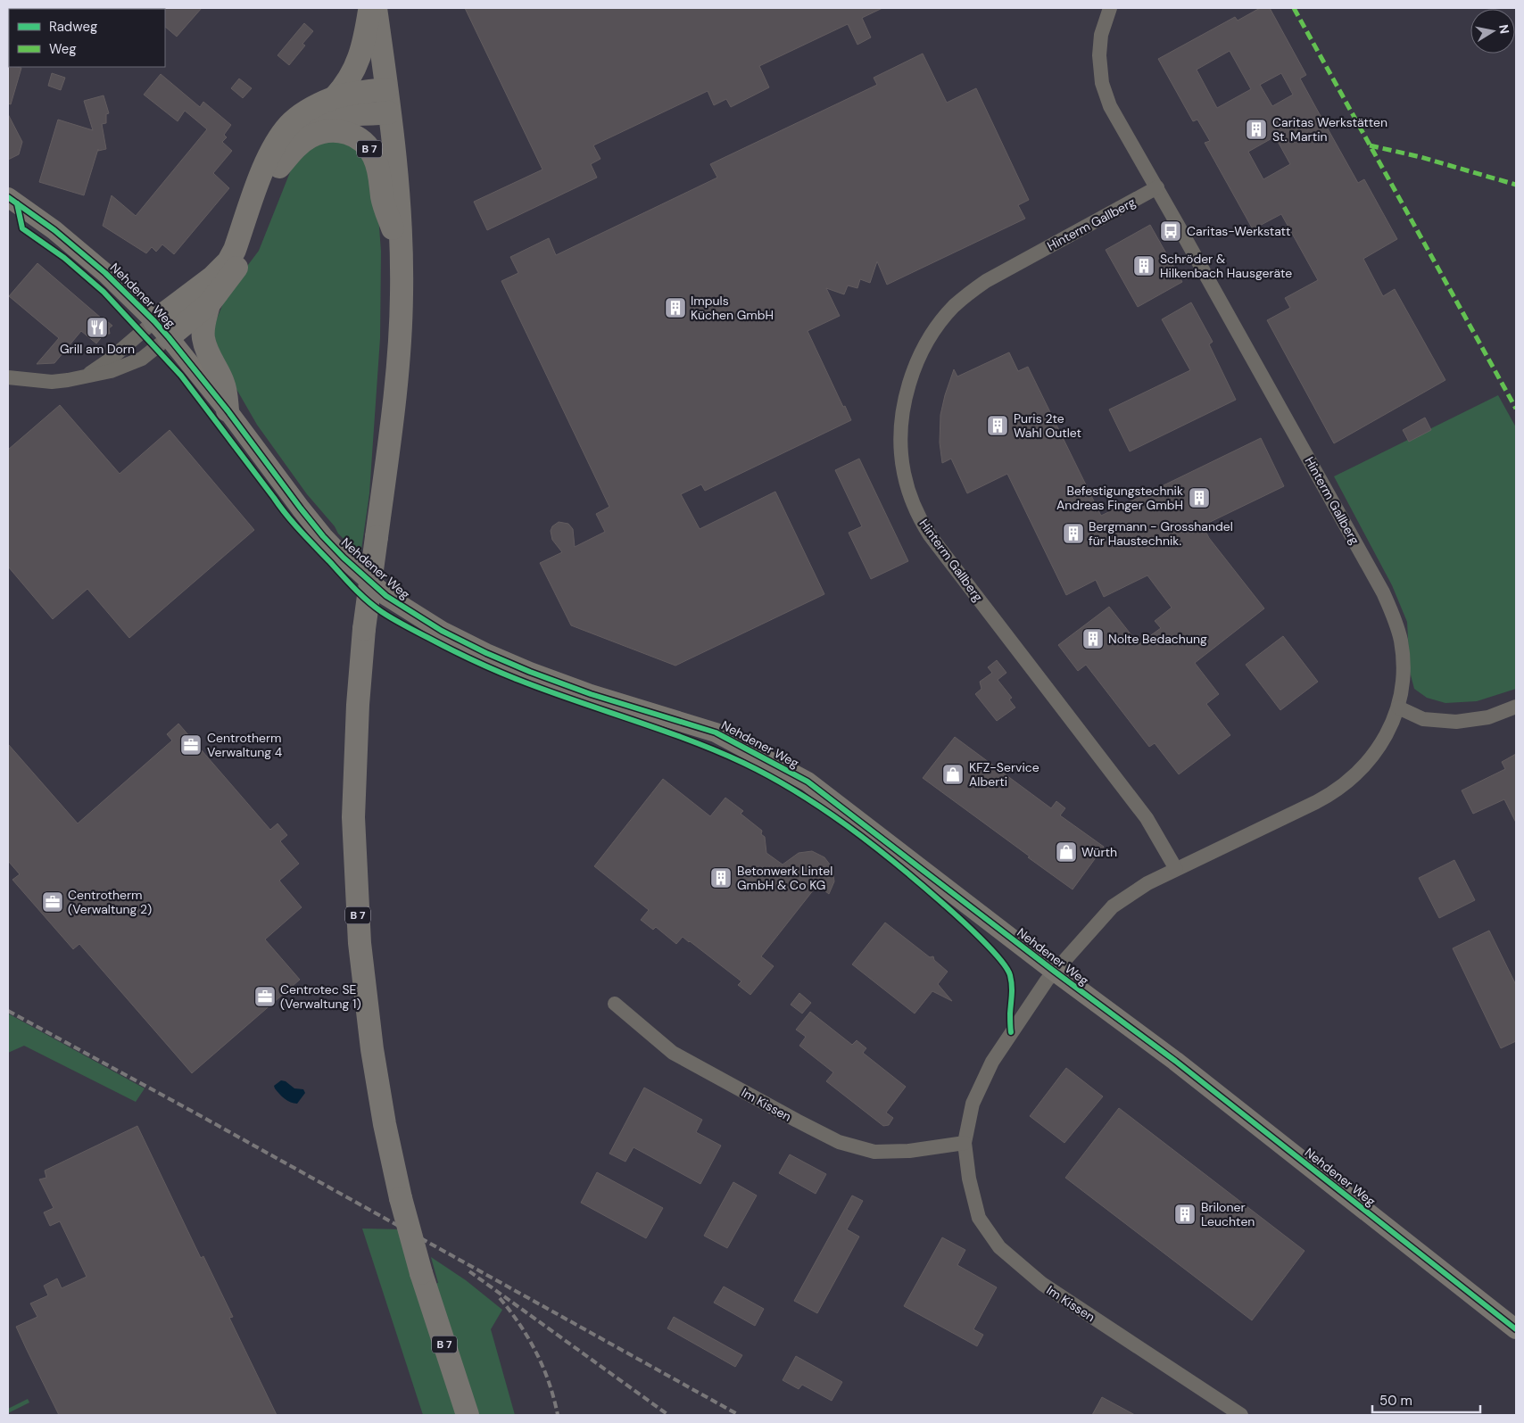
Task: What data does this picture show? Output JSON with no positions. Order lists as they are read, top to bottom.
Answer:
{
  "streets": {
    "main road": ["B 7"],
    "street": ["Hinterm Gallberg", "Nehdener Weg", "Im Kissen"]
  },
  "crossings": [
    ["B 7", "Nehdener Weg"],
    ["Hinterm Gallberg", "Nehdener Weg"],
    ["Hinterm Gallberg", "Im Kissen"],
    ["Nehdener Weg", "Im Kissen"]
  ],
  "places": {
    "building": [
      "Caritas Werkstätten St. Martin",
      "Schröder & Hilkenbach Hausgeräte",
      "Impuls Küchen GmbH",
      "Puris 2te Wahl Outlet",
      "Befestigungstechnik Andreas Finger GmbH",
      "Bergmann - Grosshandel für Haustechnik.",
      "Nolte Bedachung",
      "Betonwerk Lintel GmbH & Co KG",
      "Briloner Leuchten"
    ],
    "bus stop": ["Caritas-Werkstatt"],
    "restaurant": ["Grill am Dorn"],
    "office": ["Centrotherm Verwaltung 4", "Centrotherm (Verwaltung 2)", "Centrotec SE (Verwaltung 1)"],
    "shop": ["KFZ-Service Alberti", "Würth"]
  },
  "legend": ["Radweg", "Weg"],
  "scale_bar": "50 m",
  "north": "right"
}
